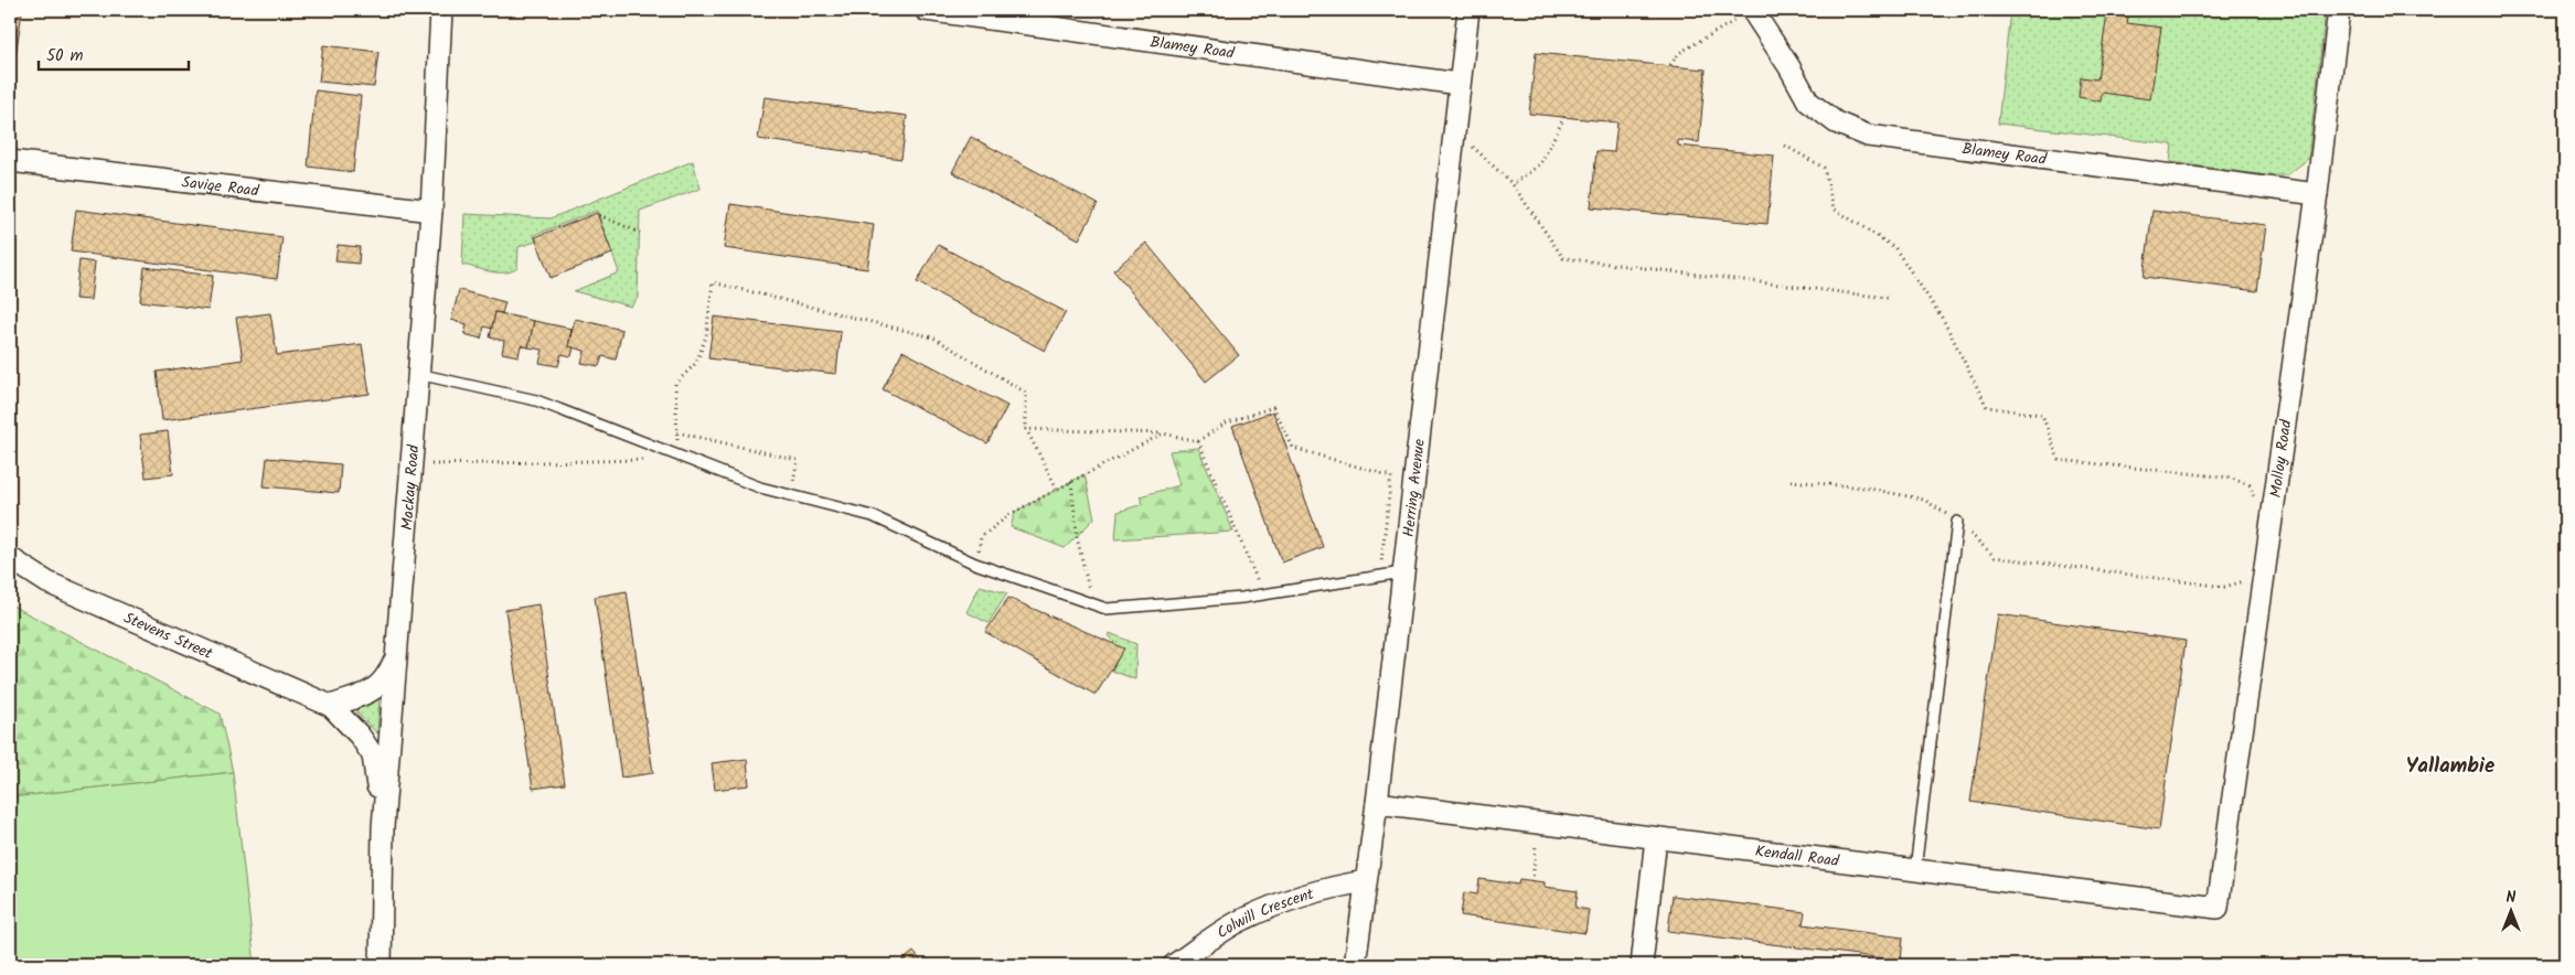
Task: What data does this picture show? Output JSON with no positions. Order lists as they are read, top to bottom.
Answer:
{
  "streets": {
    "street": [
      "Blamey Road",
      "Savige Road",
      "Molloy Road",
      "Mackay Road",
      "Herring Avenue",
      "Stevens Street",
      "Kendall Road",
      "Colwill Crescent"
    ]
  },
  "crossings": [
    ["Blamey Road", "Molloy Road"],
    ["Blamey Road", "Herring Avenue"],
    ["Savige Road", "Mackay Road"],
    ["Molloy Road", "Kendall Road"],
    ["Mackay Road", "Stevens Street"],
    ["Herring Avenue", "Kendall Road"],
    ["Herring Avenue", "Colwill Crescent"]
  ],
  "districts": ["Yallambie"],
  "scale_bar": "50 m",
  "north": "top"
}
